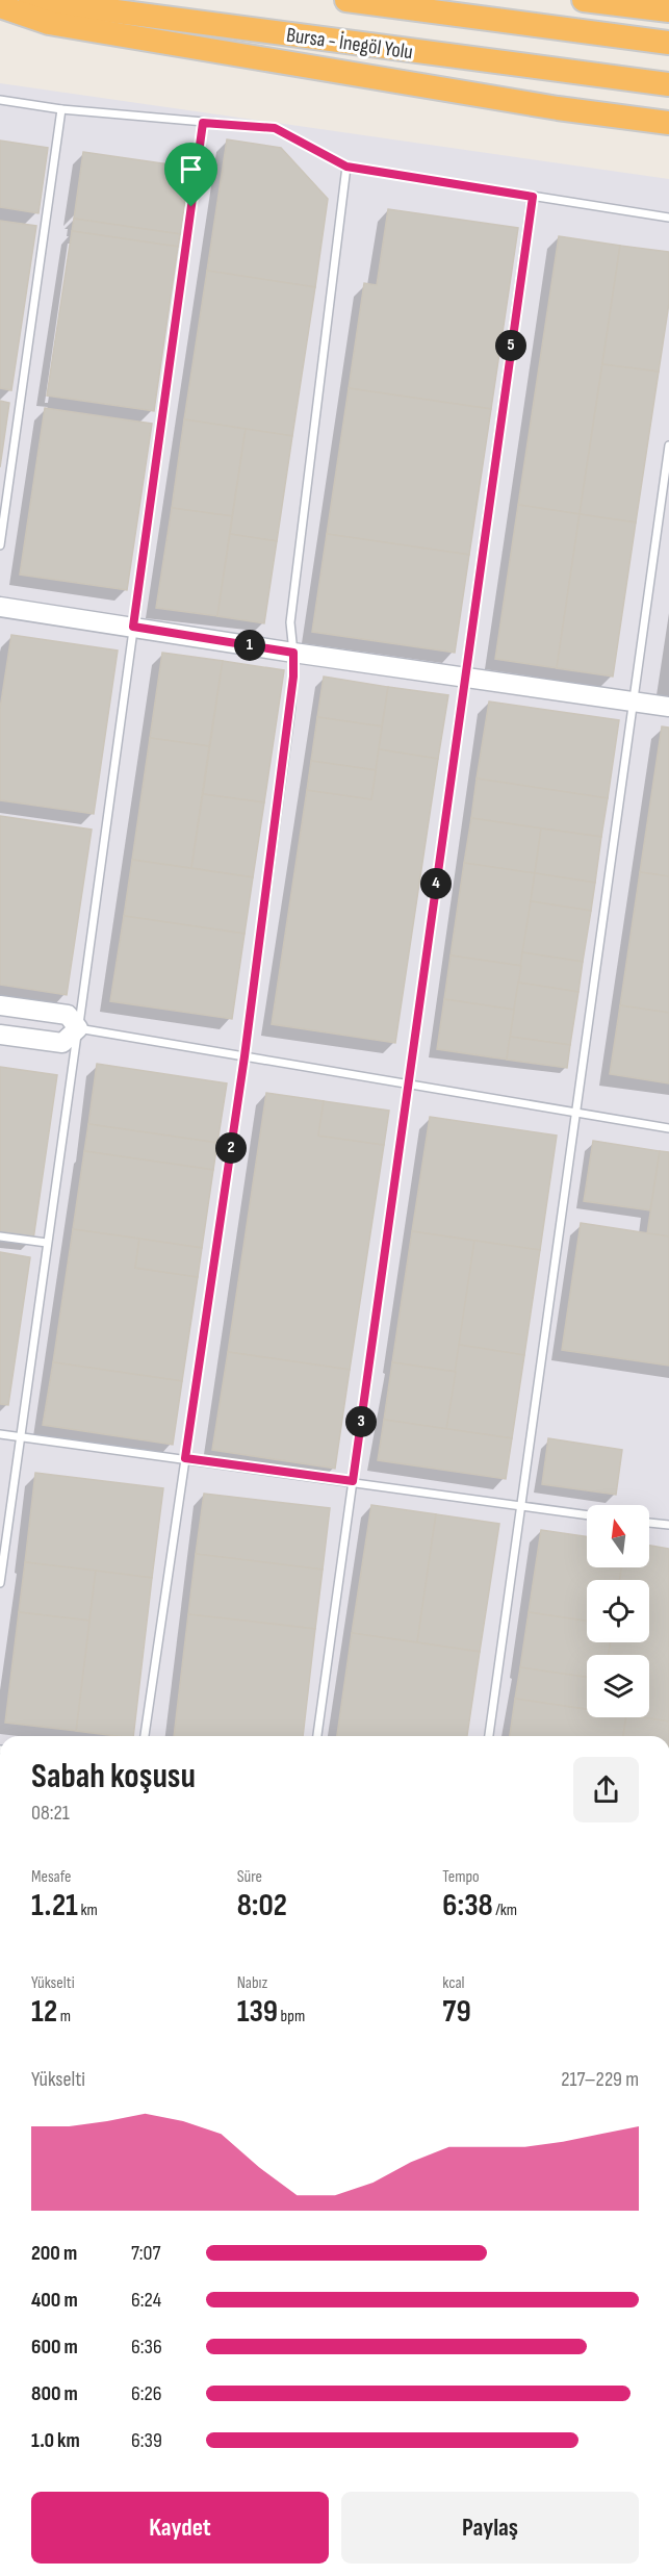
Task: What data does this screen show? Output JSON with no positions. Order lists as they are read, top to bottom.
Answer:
{
  "streets": {
    "highway": ["Bursa - İnegöl Yolu"]
  },
  "north": "top",
  "page": {
    "pins": [
      "5",
      "1",
      "4",
      "2",
      "3"
    ],
    "heading": ["Sabah koşusu", "08:21"],
    "stats": [
      ["Mesafe", "1.21 km"],
      ["Süre", "8:02"],
      ["Tempo", "6:38 /km"],
      ["Yükselti", "12 m"],
      ["Nabız", "139 bpm"],
      ["kcal", "79"]
    ],
    "chart": ["Yükselti", "217–229 m"],
    "list": [
      {
        "name": "200 m",
        "note": "7:07"
      },
      {
        "name": "400 m",
        "note": "6:24"
      },
      {
        "name": "600 m",
        "note": "6:36"
      },
      {
        "name": "800 m",
        "note": "6:26"
      },
      {
        "name": "1.0 km",
        "note": "6:39"
      }
    ],
    "buttons": ["Kaydet", "Paylaş"]
  }
}
